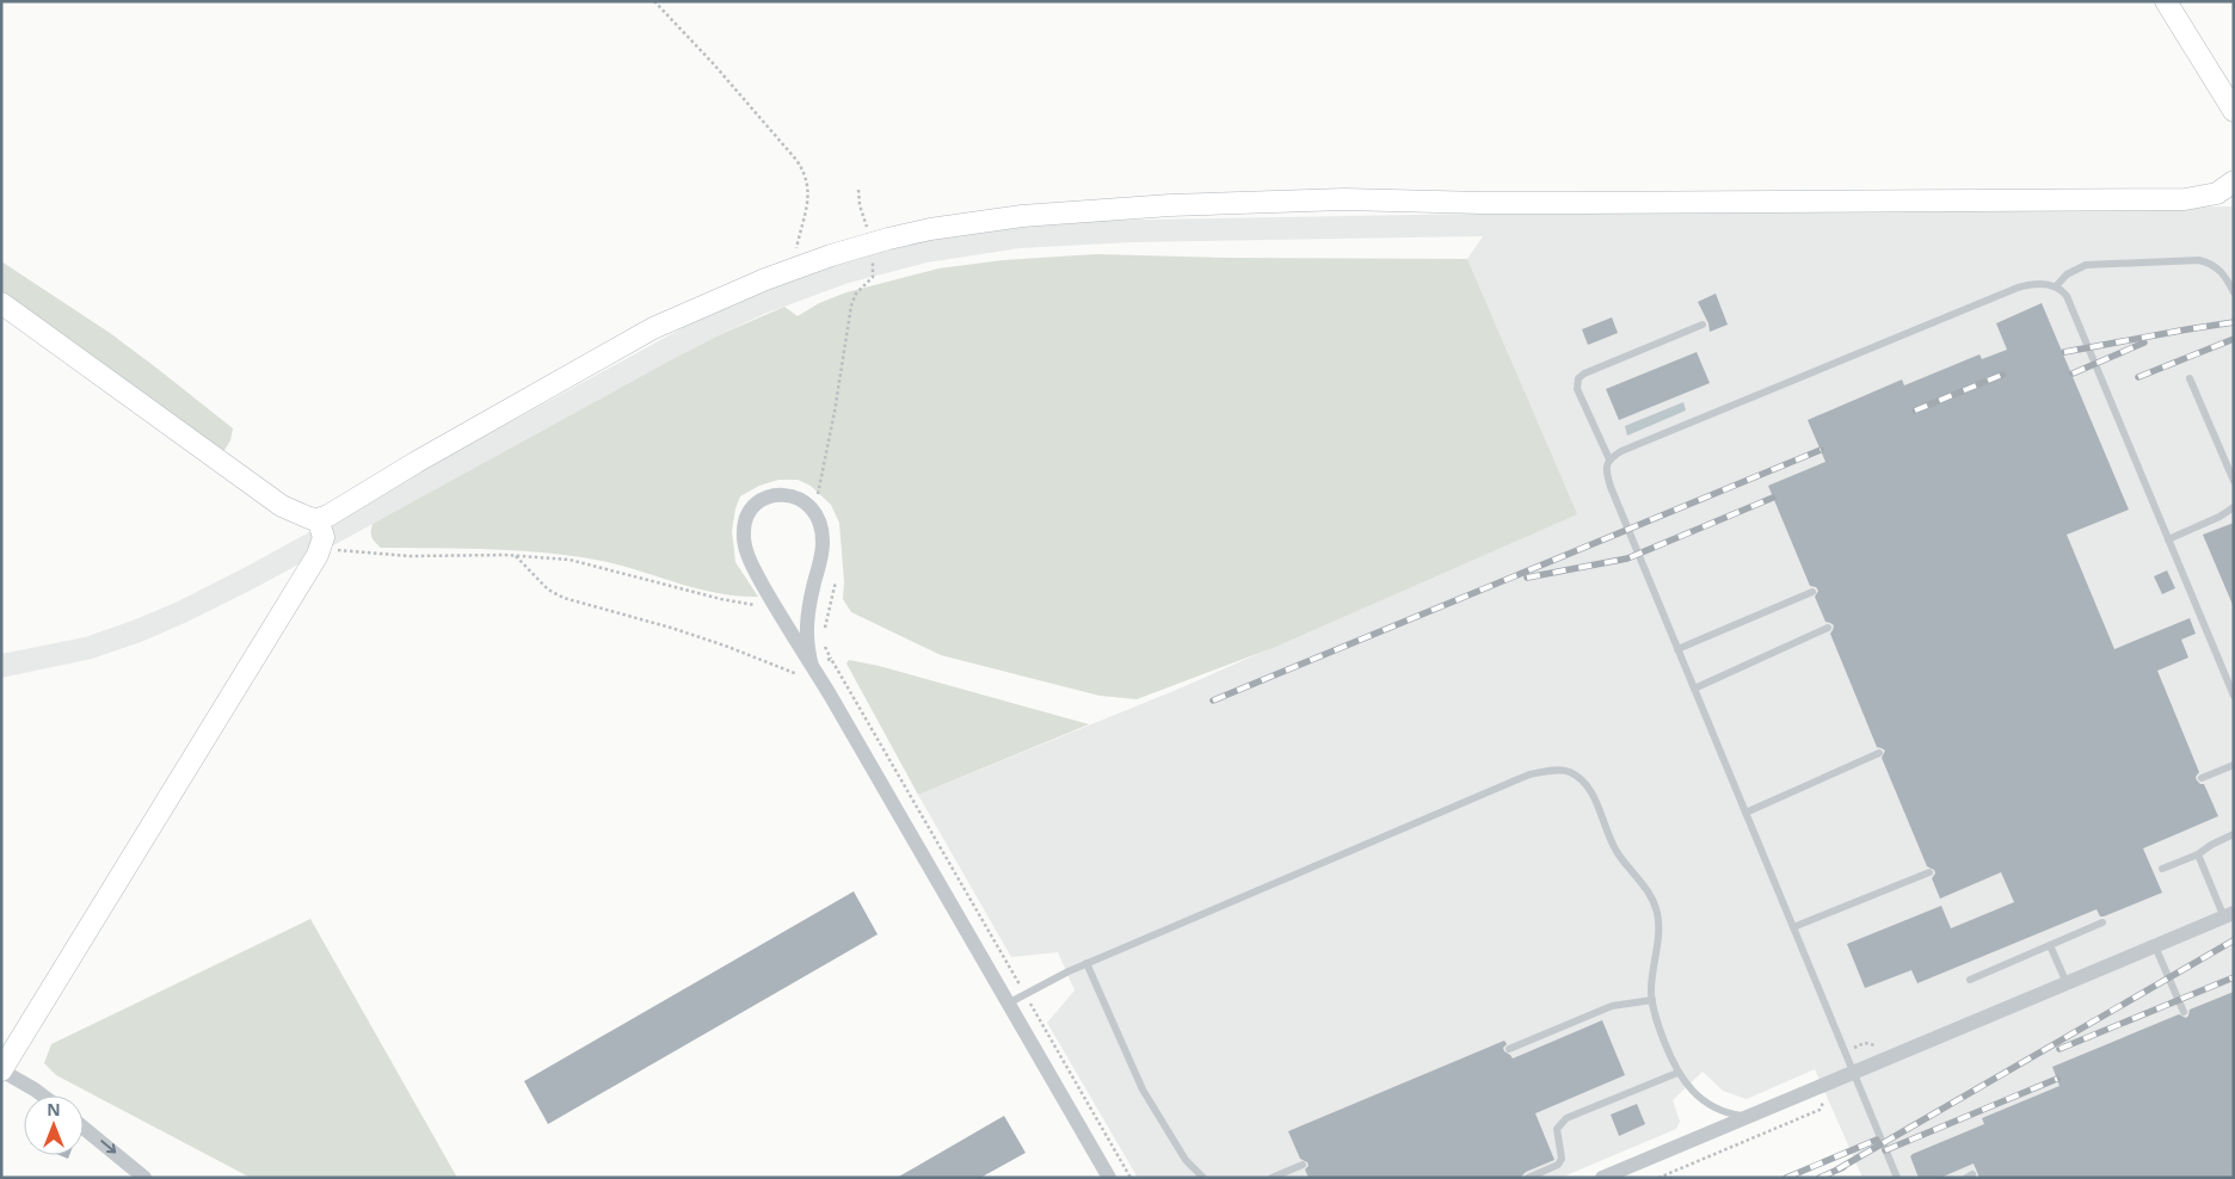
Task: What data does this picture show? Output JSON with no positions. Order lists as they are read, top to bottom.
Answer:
{
  "north": "top"
}
